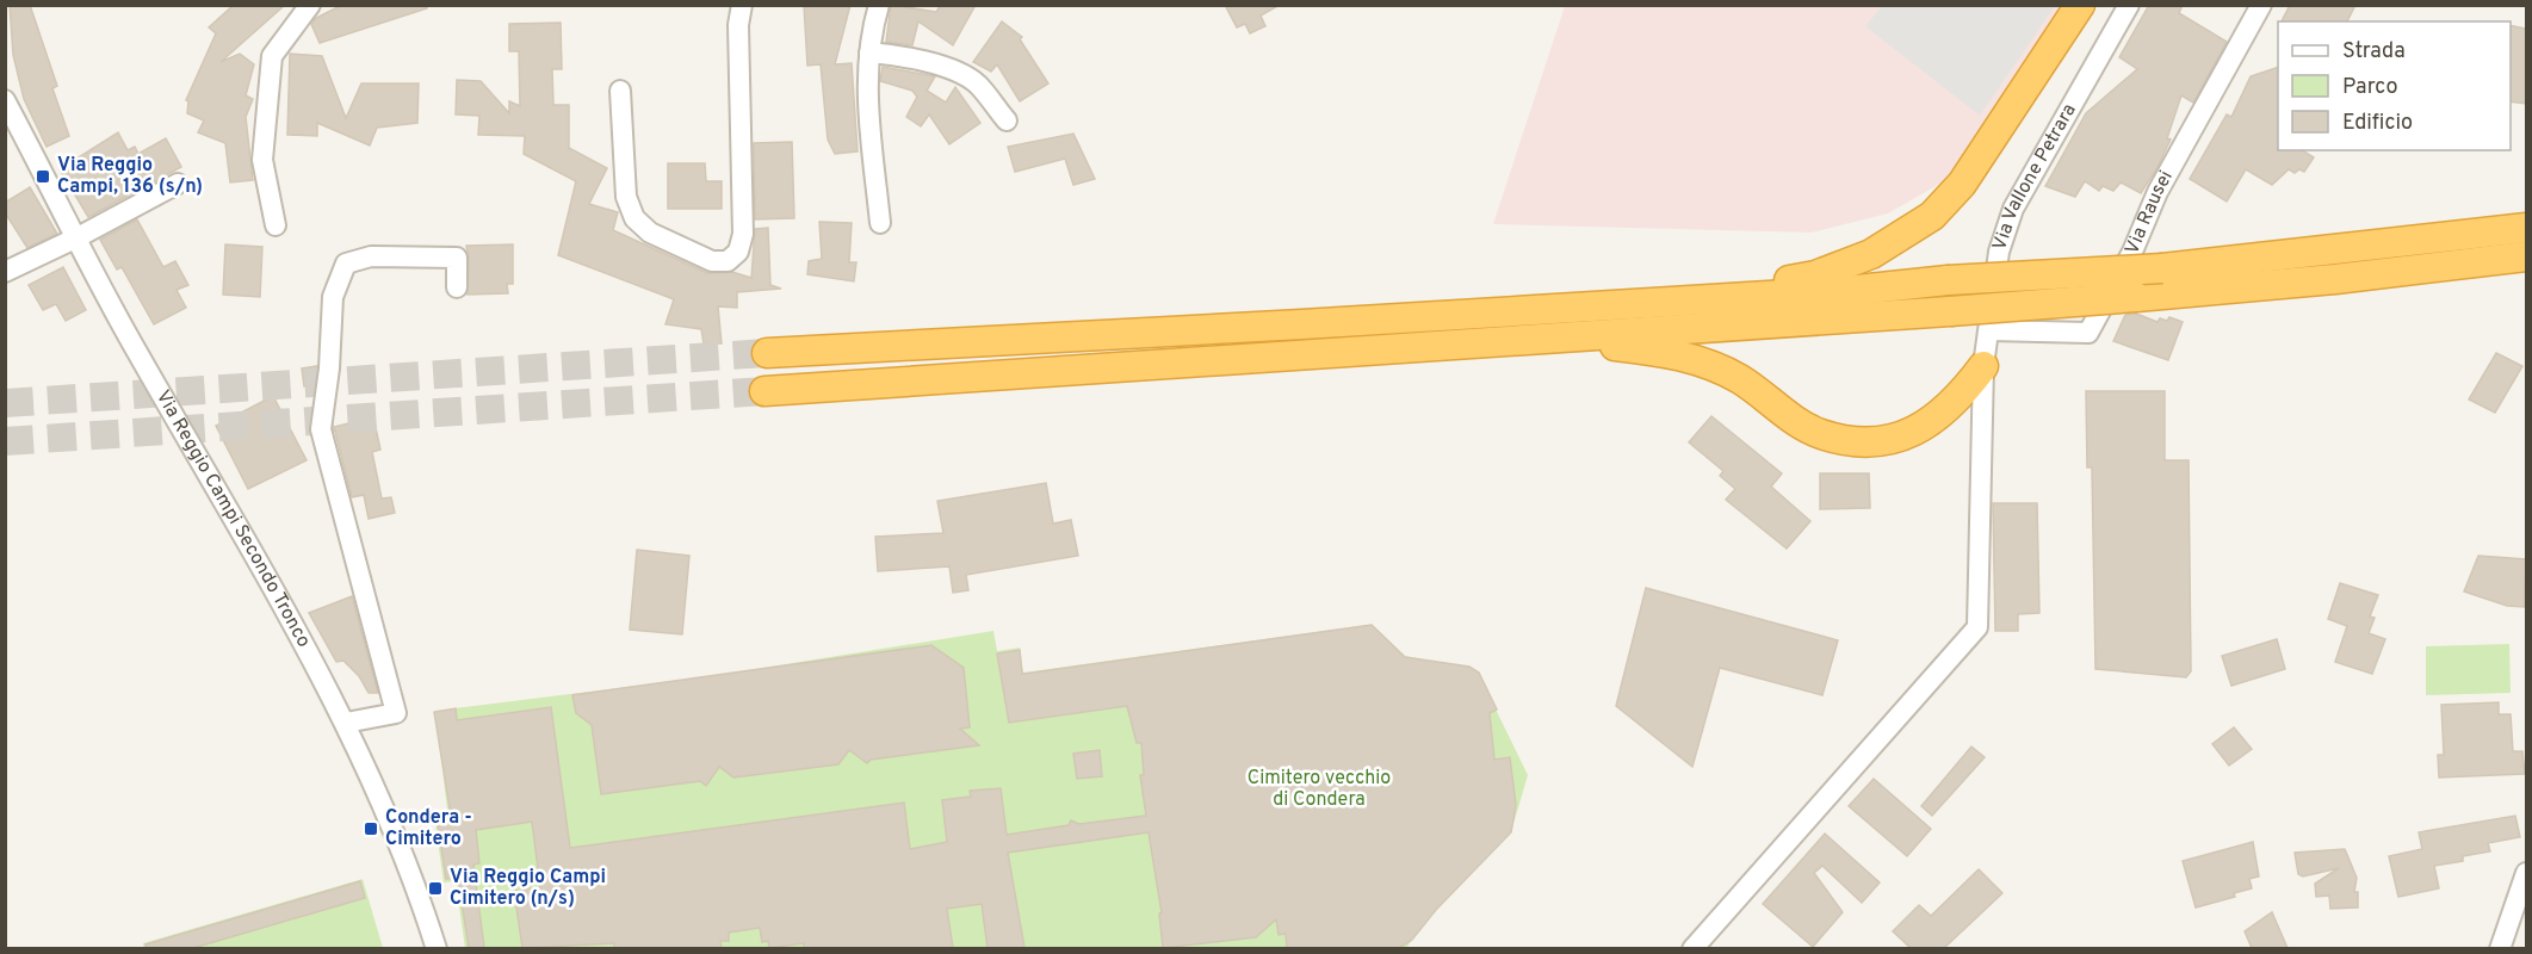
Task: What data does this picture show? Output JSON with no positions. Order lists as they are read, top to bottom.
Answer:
{
  "streets": {
    "street": ["Via Vallone Petrara", "Via Rausei", "Via Reggio Campi Secondo Tronco"]
  },
  "crossings": [
    ["Via Vallone Petrara", "Via Rausei"]
  ],
  "parks": ["Cimitero vecchio di Condera"],
  "places": {
    "transit": ["Via Reggio Campi, 136 (s/n)", "Condera - Cimitero", "Via Reggio Campi Cimitero (n/s)"]
  },
  "legend": ["Strada", "Parco", "Edificio"]
}
